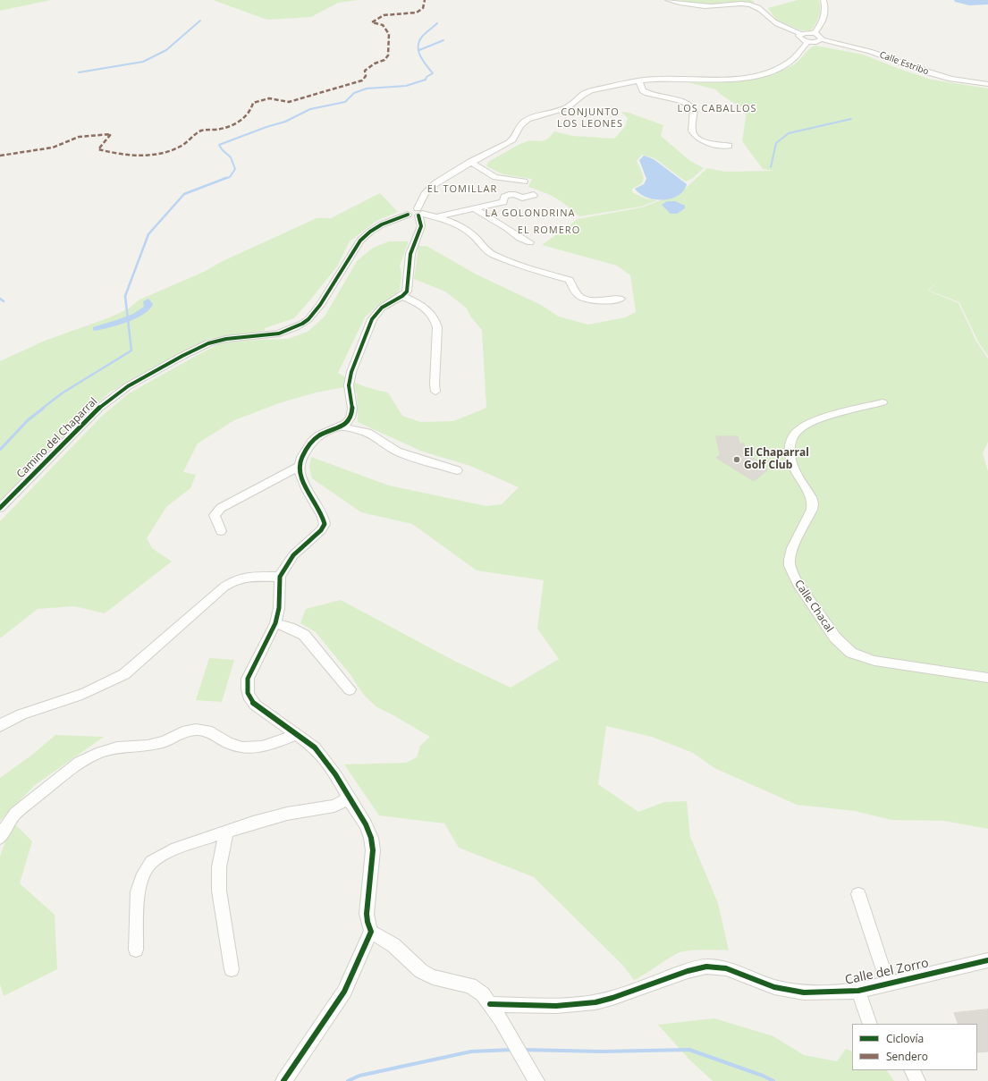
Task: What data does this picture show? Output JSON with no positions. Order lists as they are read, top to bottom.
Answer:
{
  "streets": {
    "street": [
      "Calle Estribo",
      "Camino del Chaparral",
      "Calle Chacal",
      "Calle del Zorro"
    ]
  },
  "districts": [
    "LOS CABALLOS",
    "CONJUNTO LOS LEONES",
    "EL TOMILLAR",
    "LA GOLONDRINA",
    "EL ROMERO"
  ],
  "places": ["El Chaparral Golf Club"],
  "legend": ["Ciclovía", "Sendero"]
}
